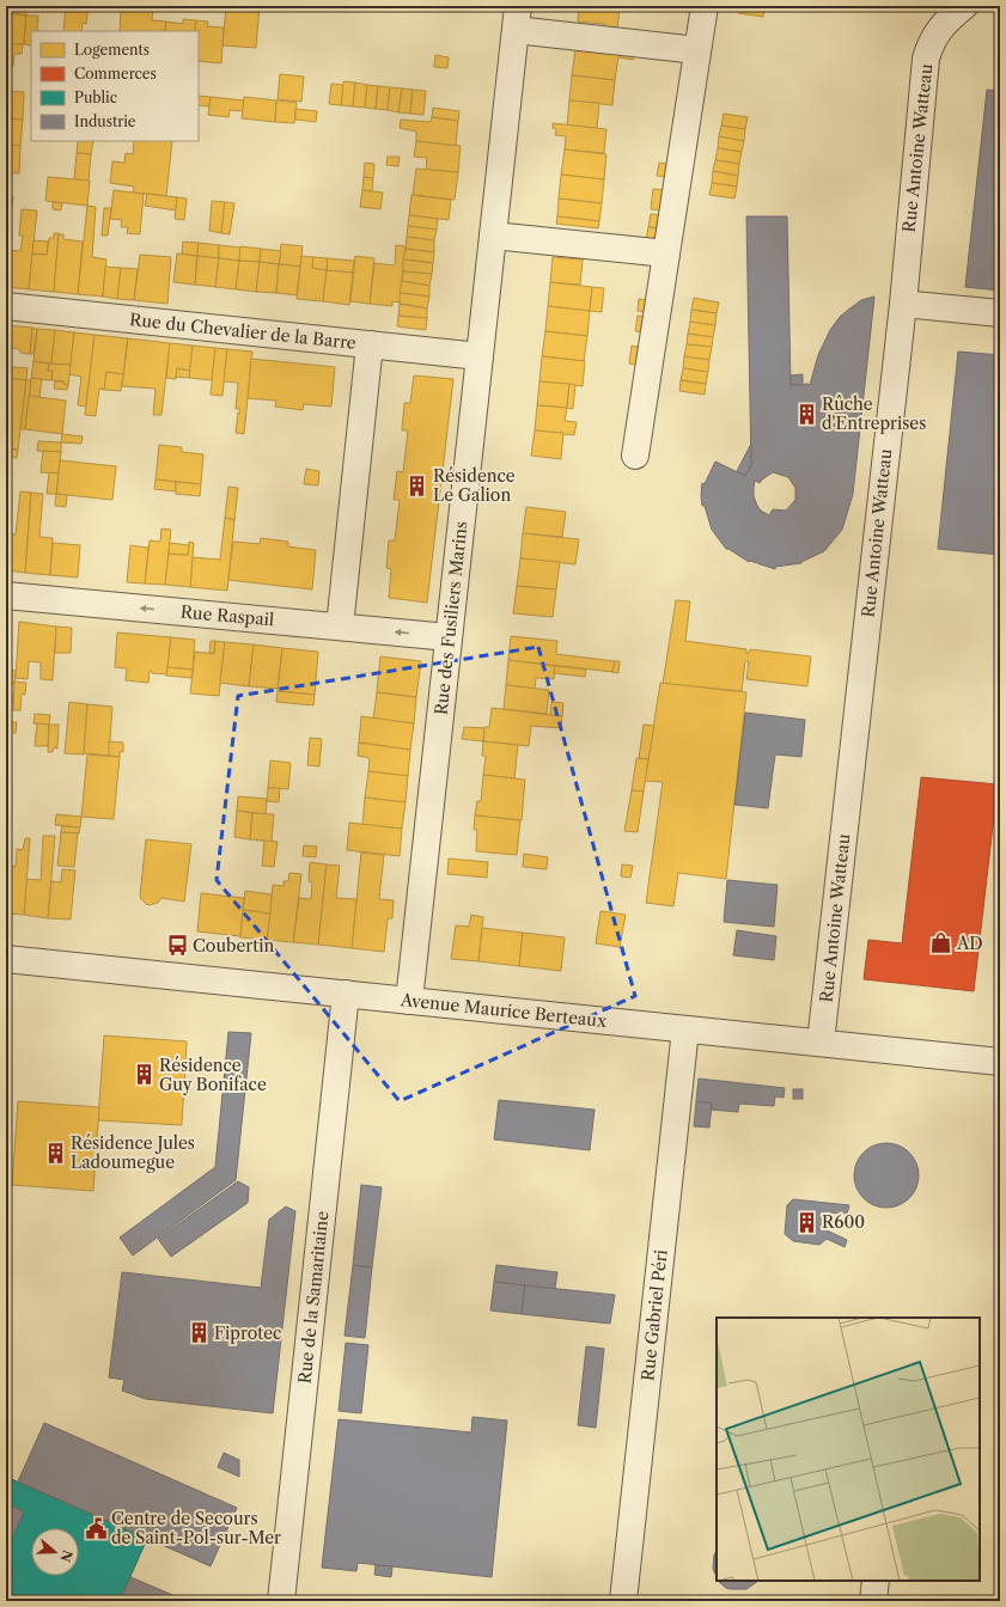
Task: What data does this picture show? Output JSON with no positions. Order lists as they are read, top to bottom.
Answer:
{
  "streets": {
    "street": [
      "Rue Antoine Watteau",
      "Rue du Chevalier de la Barre",
      "Rue Raspail",
      "Rue des Fusiliers Marins",
      "Avenue Maurice Berteaux",
      "Rue de la Samaritaine",
      "Rue Gabriel Péri"
    ]
  },
  "crossings": [
    ["Rue Antoine Watteau", "Avenue Maurice Berteaux"],
    ["Rue du Chevalier de la Barre", "Rue des Fusiliers Marins"],
    ["Rue Raspail", "Rue des Fusiliers Marins"],
    ["Rue des Fusiliers Marins", "Avenue Maurice Berteaux"],
    ["Avenue Maurice Berteaux", "Rue de la Samaritaine"],
    ["Avenue Maurice Berteaux", "Rue Gabriel Péri"]
  ],
  "one_way": ["Rue Raspail"],
  "places": {
    "building": [
      "Rûche d'Entreprises",
      "Résidence Le Galion",
      "Résidence Guy Boniface",
      "Résidence Jules Ladoumegue",
      "R600",
      "Fiprotec"
    ],
    "shop": ["AD"],
    "bus stop": ["Coubertin"],
    "public building": ["Centre de Secours de Saint-Pol-sur-Mer"]
  },
  "legend": [
    "Logements",
    "Commerces",
    "Public",
    "Industrie"
  ],
  "north": "right"
}
